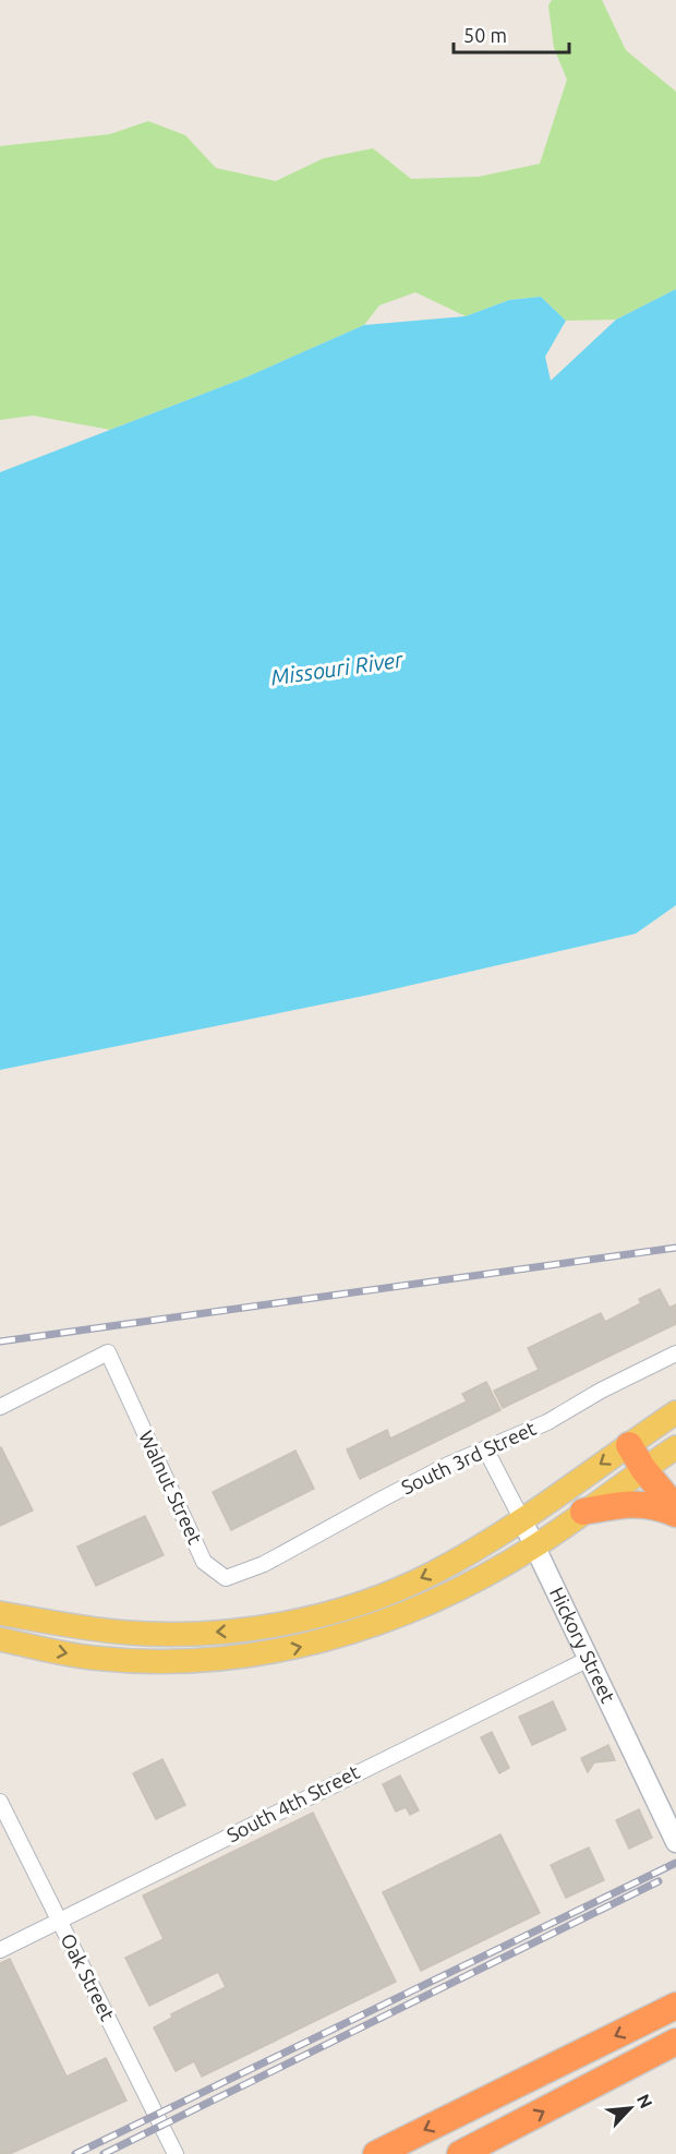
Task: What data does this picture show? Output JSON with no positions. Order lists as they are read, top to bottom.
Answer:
{
  "streets": {
    "street": [
      "South 3rd Street",
      "Walnut Street",
      "Hickory Street",
      "South 4th Street",
      "Oak Street"
    ]
  },
  "crossings": [
    ["South 3rd Street", "Walnut Street"],
    ["South 3rd Street", "Hickory Street"],
    ["Hickory Street", "South 4th Street"],
    ["South 4th Street", "Oak Street"]
  ],
  "water": ["Missouri River"],
  "scale_bar": "50 m",
  "north": "top right"
}
